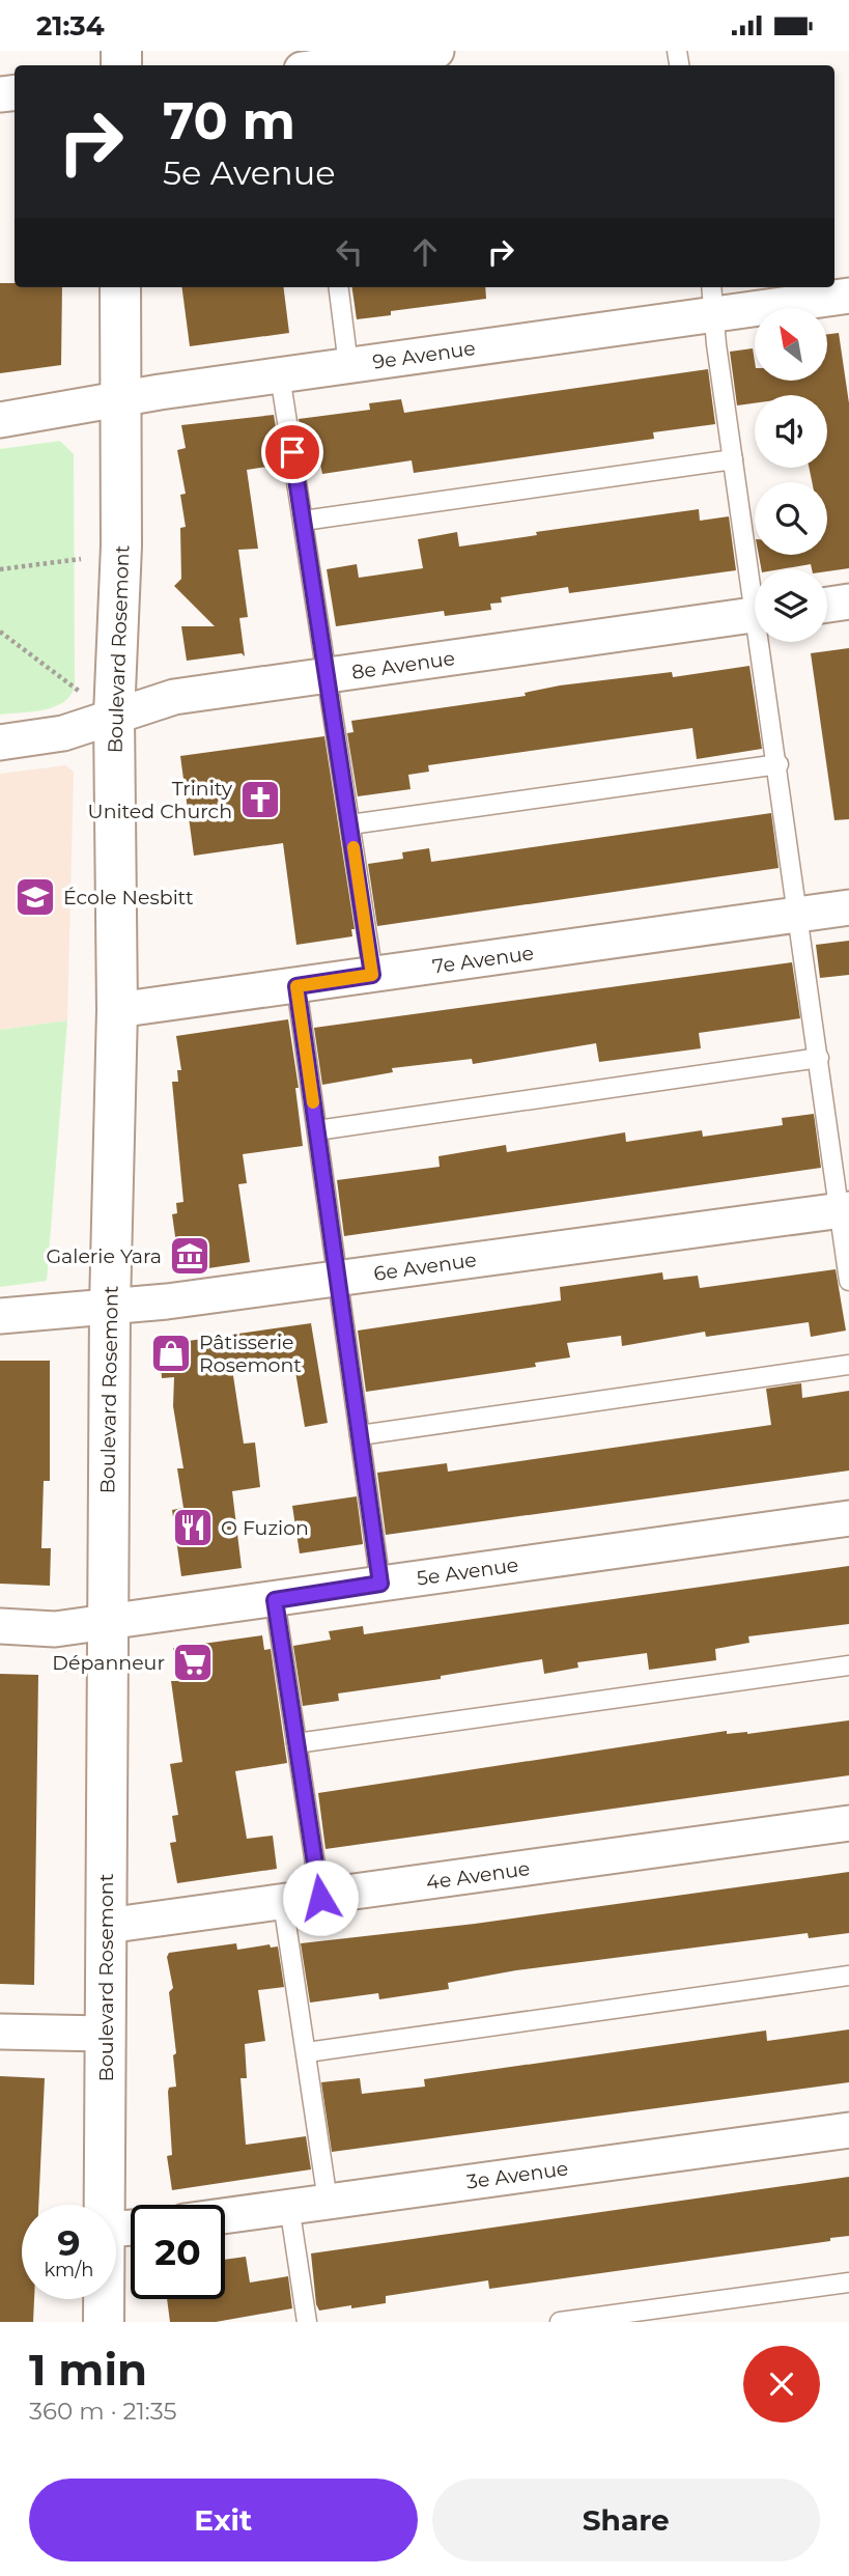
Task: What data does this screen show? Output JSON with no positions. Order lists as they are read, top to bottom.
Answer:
{
  "streets": {
    "main road": ["Boulevard Rosemont"],
    "street": [
      "9e Avenue",
      "8e Avenue",
      "7e Avenue",
      "6e Avenue",
      "5e Avenue",
      "4e Avenue",
      "3e Avenue"
    ]
  },
  "crossings": [
    ["9e Avenue", "Boulevard Rosemont"],
    ["Boulevard Rosemont", "8e Avenue"],
    ["Boulevard Rosemont", "7e Avenue"],
    ["Boulevard Rosemont", "6e Avenue"],
    ["Boulevard Rosemont", "5e Avenue"],
    ["Boulevard Rosemont", "4e Avenue"]
  ],
  "places": {
    "church": ["Trinity United Church"],
    "school or university": ["École Nesbitt"],
    "museum": ["Galerie Yara"],
    "shop": ["Pâtisserie Rosemont"],
    "restaurant": ["O Fuzion"],
    "supermarket": ["Dépanneur"]
  },
  "north": "top left",
  "page": {
    "status": "21:34",
    "turn": ["70 m", "5e Avenue"],
    "speed": "9 km/h",
    "limit": "20",
    "heading": ["1 min", "360 m · 21:35"],
    "buttons": ["Exit", "Share"]
  }
}
